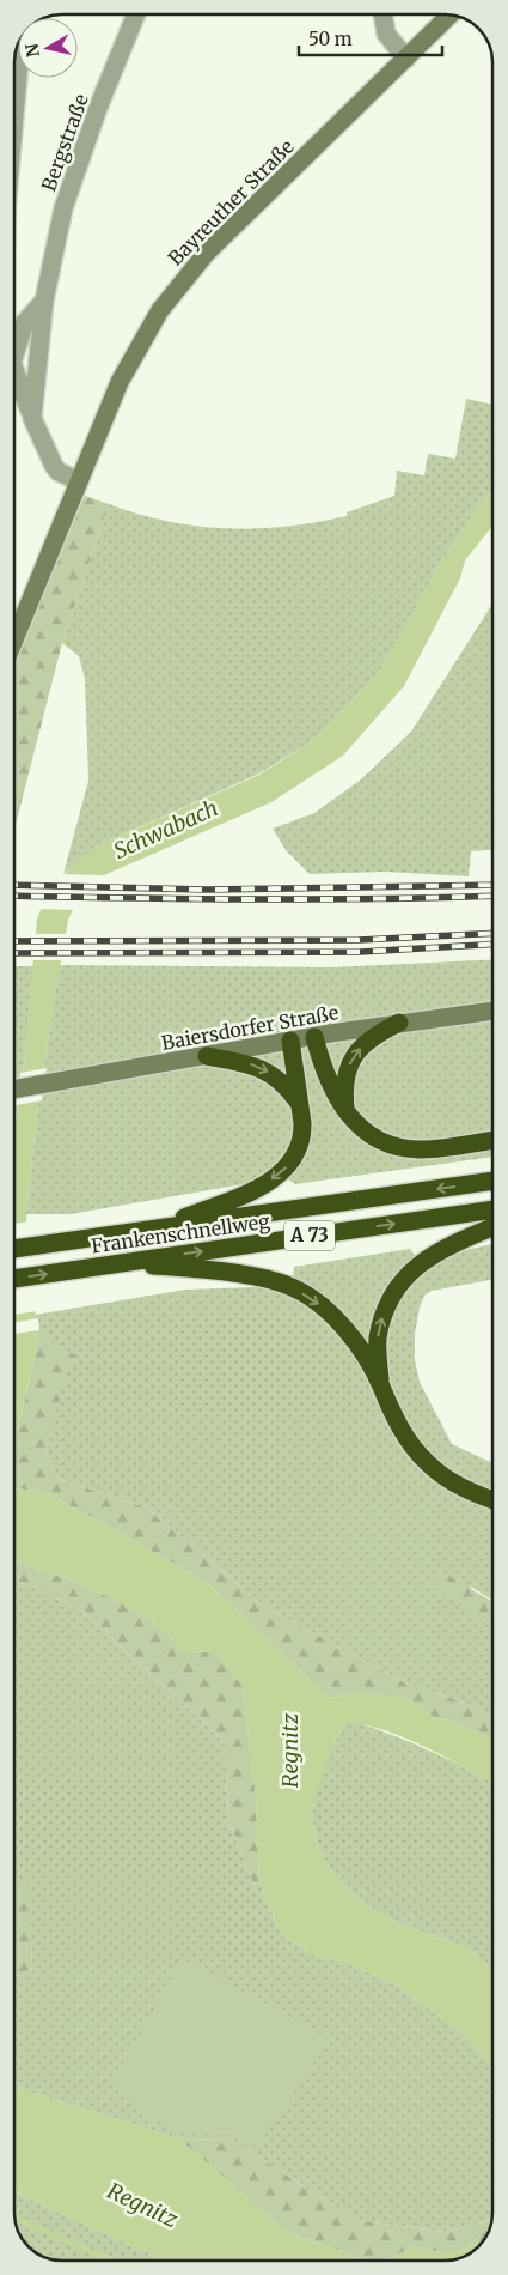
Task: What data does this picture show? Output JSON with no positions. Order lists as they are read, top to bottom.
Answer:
{
  "streets": {
    "highway": ["Frankenschnellweg", "A 73"],
    "street": ["Bergstraße", "Bayreuther Straße", "Baiersdorfer Straße"]
  },
  "water": ["Schwabach", "Regnitz"],
  "scale_bar": "50 m",
  "north": "left"
}
